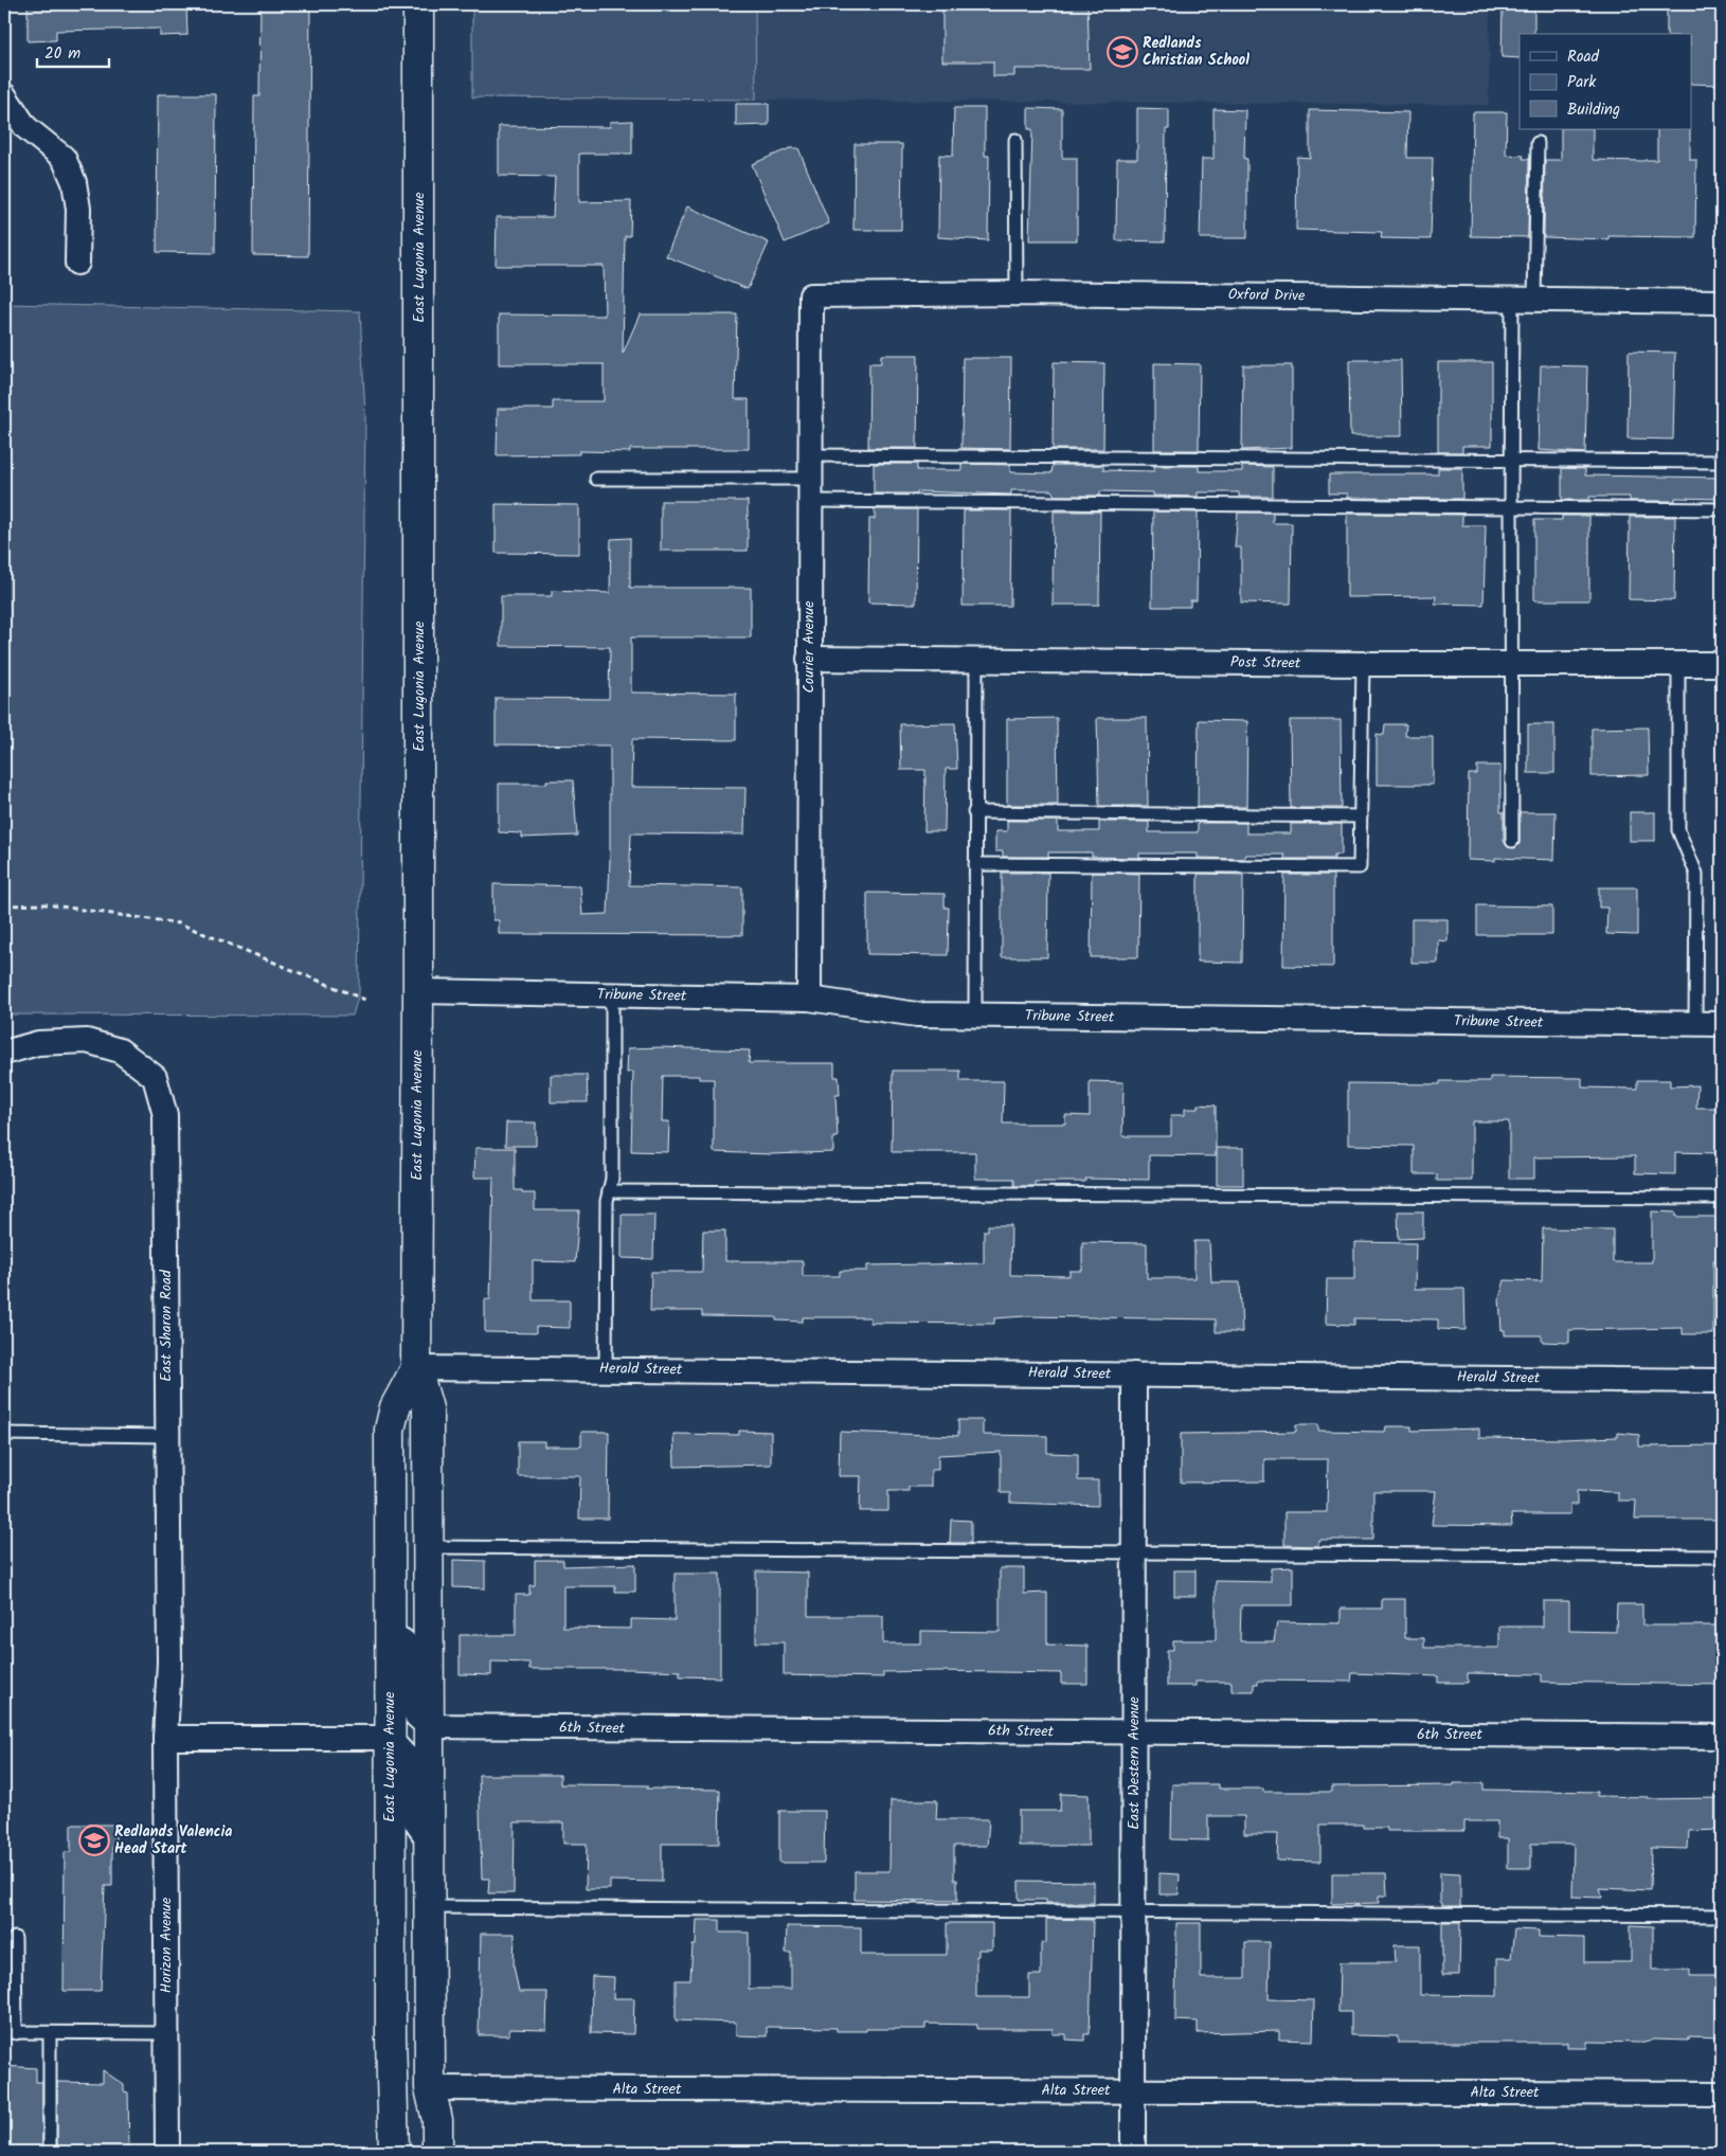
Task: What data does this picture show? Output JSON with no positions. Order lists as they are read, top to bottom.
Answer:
{
  "streets": {
    "main road": ["East Lugonia Avenue"],
    "street": [
      "Oxford Drive",
      "Courier Avenue",
      "Post Street",
      "Tribune Street",
      "East Sharon Road",
      "Herald Street",
      "6th Street",
      "East Western Avenue",
      "Horizon Avenue",
      "Alta Street"
    ]
  },
  "crossings": [
    ["East Lugonia Avenue", "Tribune Street"],
    ["East Lugonia Avenue", "Herald Street"],
    ["East Lugonia Avenue", "6th Street"],
    ["East Lugonia Avenue", "Alta Street"],
    ["Oxford Drive", "Courier Avenue"],
    ["Courier Avenue", "Post Street"],
    ["Courier Avenue", "Tribune Street"],
    ["East Sharon Road", "Horizon Avenue"],
    ["Herald Street", "East Western Avenue"],
    ["6th Street", "East Western Avenue"],
    ["East Western Avenue", "Alta Street"]
  ],
  "places": {
    "school or university": ["Redlands Christian School", "Redlands Valencia Head Start"]
  },
  "legend": ["Road", "Park", "Building"],
  "scale_bar": "20 m"
}
